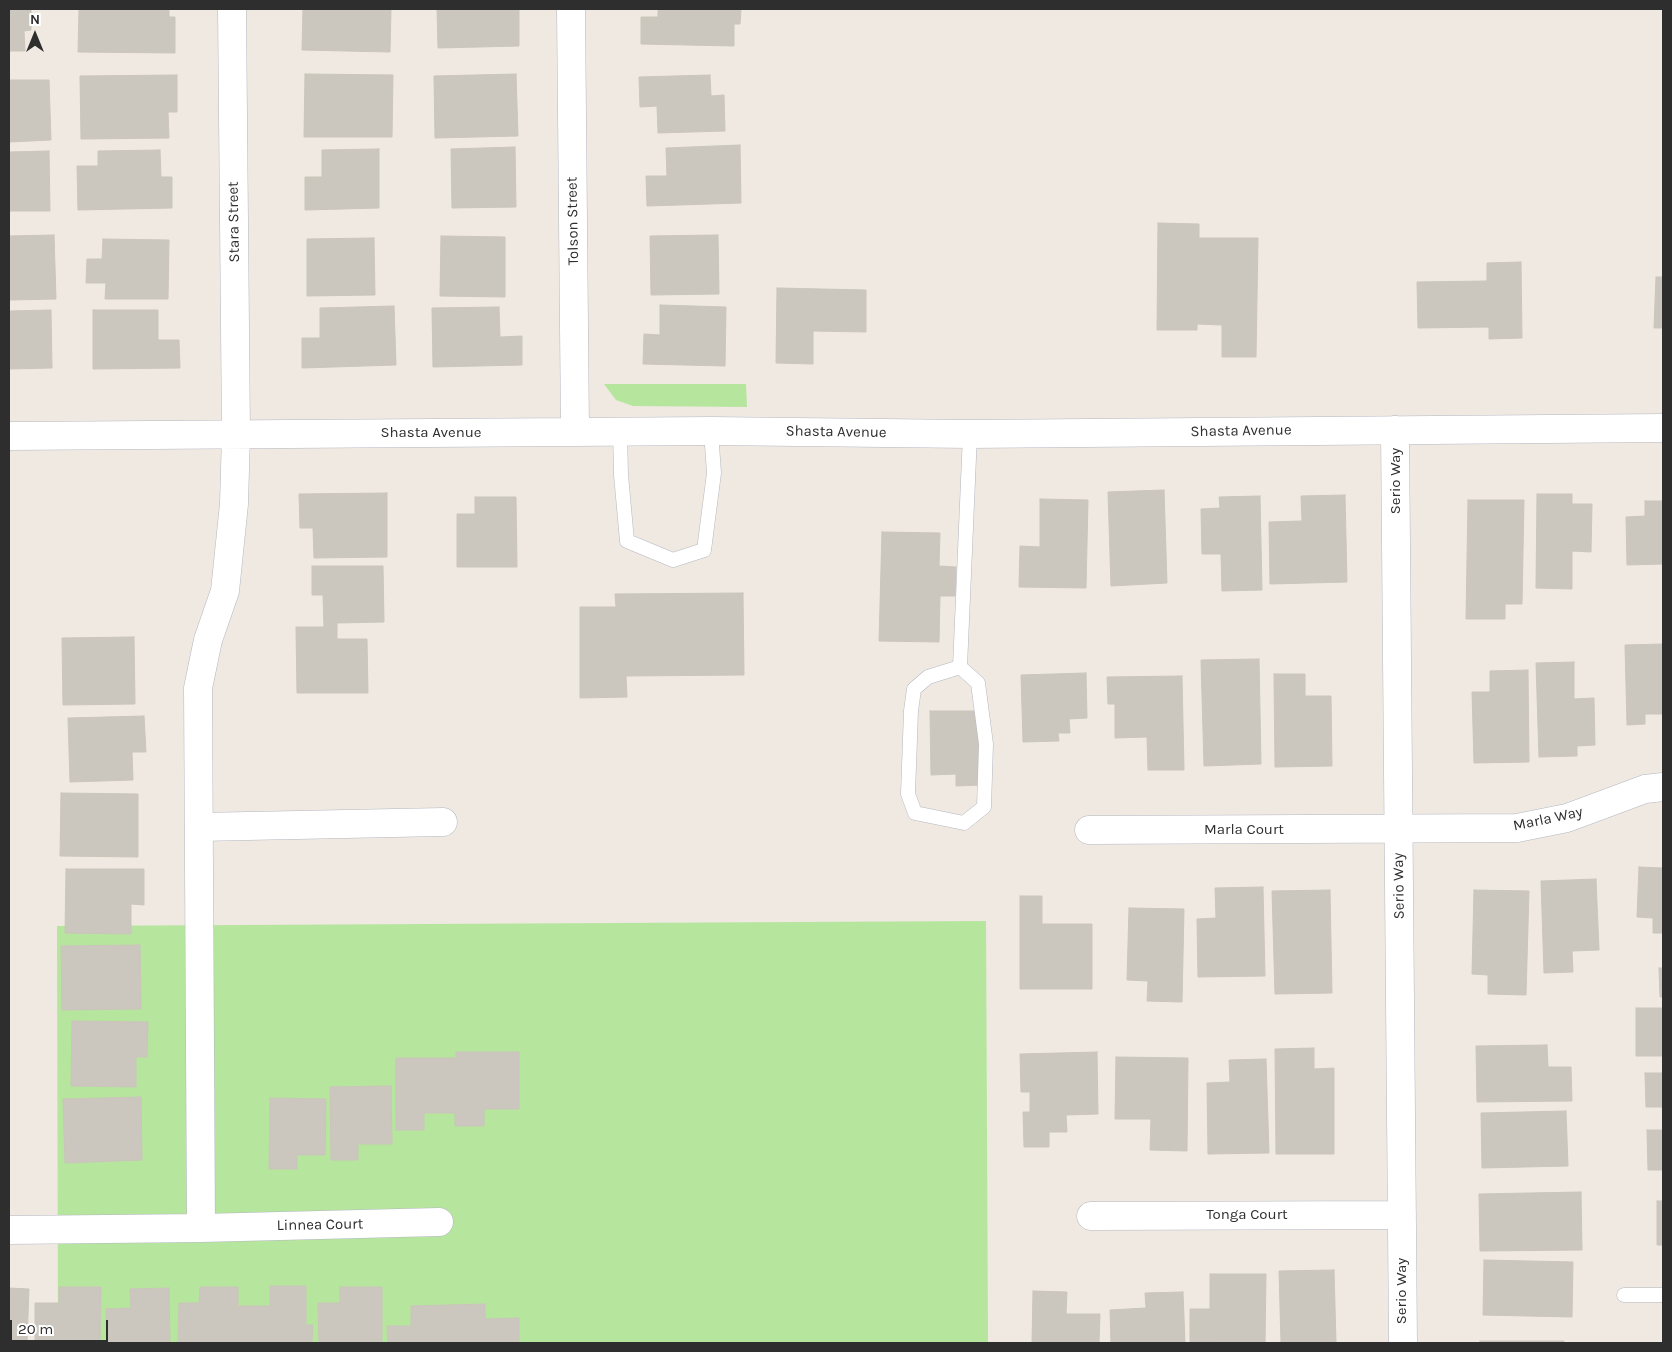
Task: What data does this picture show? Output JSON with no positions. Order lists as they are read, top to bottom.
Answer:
{
  "streets": {
    "street": [
      "Tolson Street",
      "Stara Street",
      "Shasta Avenue",
      "Serio Way",
      "Marla Way",
      "Marla Court",
      "Tonga Court",
      "Linnea Court"
    ]
  },
  "crossings": [
    ["Tolson Street", "Shasta Avenue"],
    ["Stara Street", "Shasta Avenue"],
    ["Stara Street", "Linnea Court"],
    ["Shasta Avenue", "Serio Way"],
    ["Serio Way", "Marla Way"],
    ["Serio Way", "Marla Court"],
    ["Serio Way", "Tonga Court"],
    ["Marla Way", "Marla Court"]
  ],
  "scale_bar": "20 m",
  "north": "top"
}
